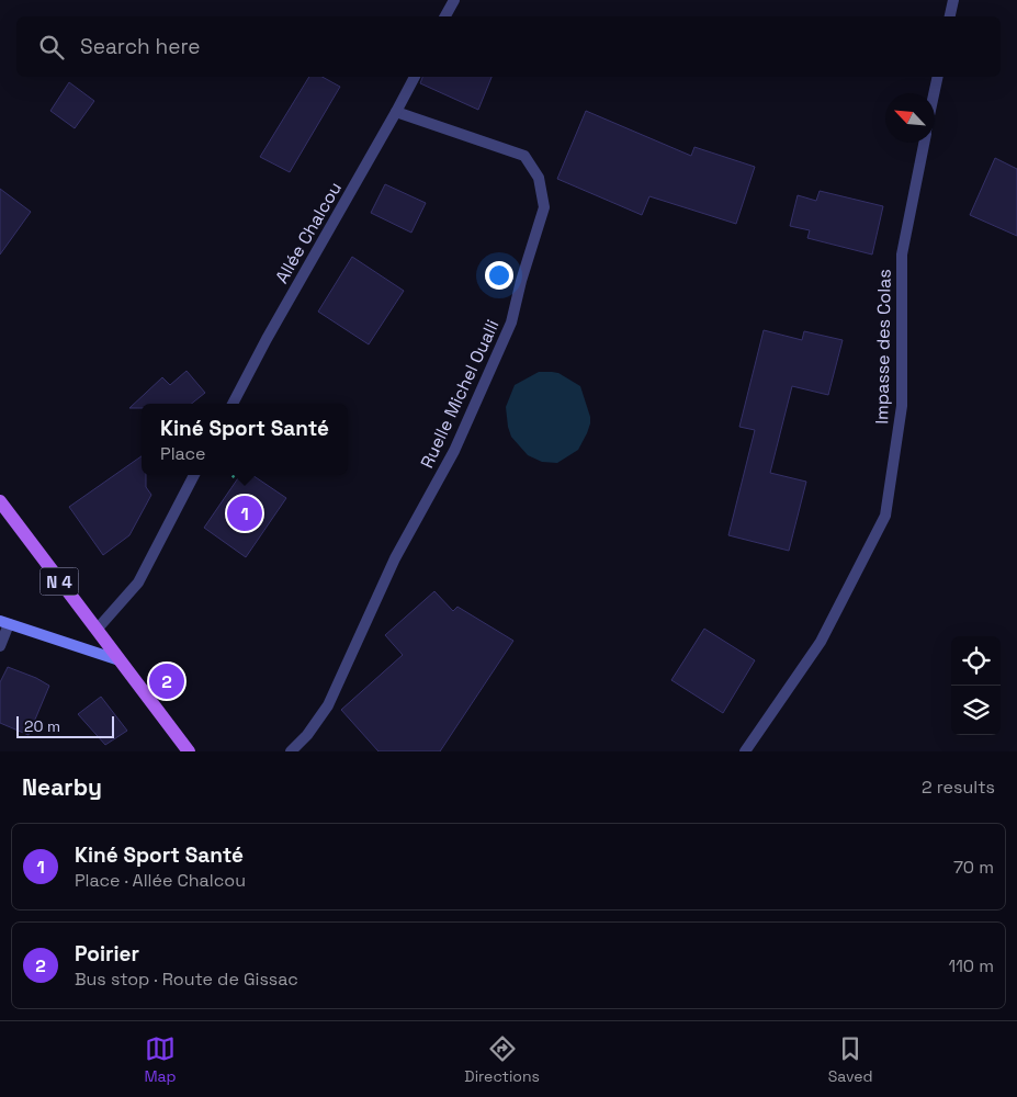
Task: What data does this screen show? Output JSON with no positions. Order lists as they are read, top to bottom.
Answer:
{
  "streets": {
    "main road": ["N 4"],
    "street": ["Allée Chalcou", "Impasse des Colas", "Ruelle Michel Oualli"]
  },
  "crossings": [
    ["Allée Chalcou", "Ruelle Michel Oualli"]
  ],
  "scale_bar": "20 m",
  "north": "top left",
  "page": {
    "search": "Search here",
    "popup": ["Kiné Sport Santé", "Place"],
    "pins": ["1", "2"],
    "scale": "20 m",
    "heading": ["Nearby", "2 results"],
    "list": [
      {
        "mark": "1",
        "name": "Kiné Sport Santé",
        "note": "Place · Allée Chalcou",
        "value": "70 m"
      },
      {
        "mark": "2",
        "name": "Poirier",
        "note": "Bus stop · Route de Gissac",
        "value": "110 m"
      }
    ],
    "nav": ["Map", "Directions", "Saved"]
  }
}
